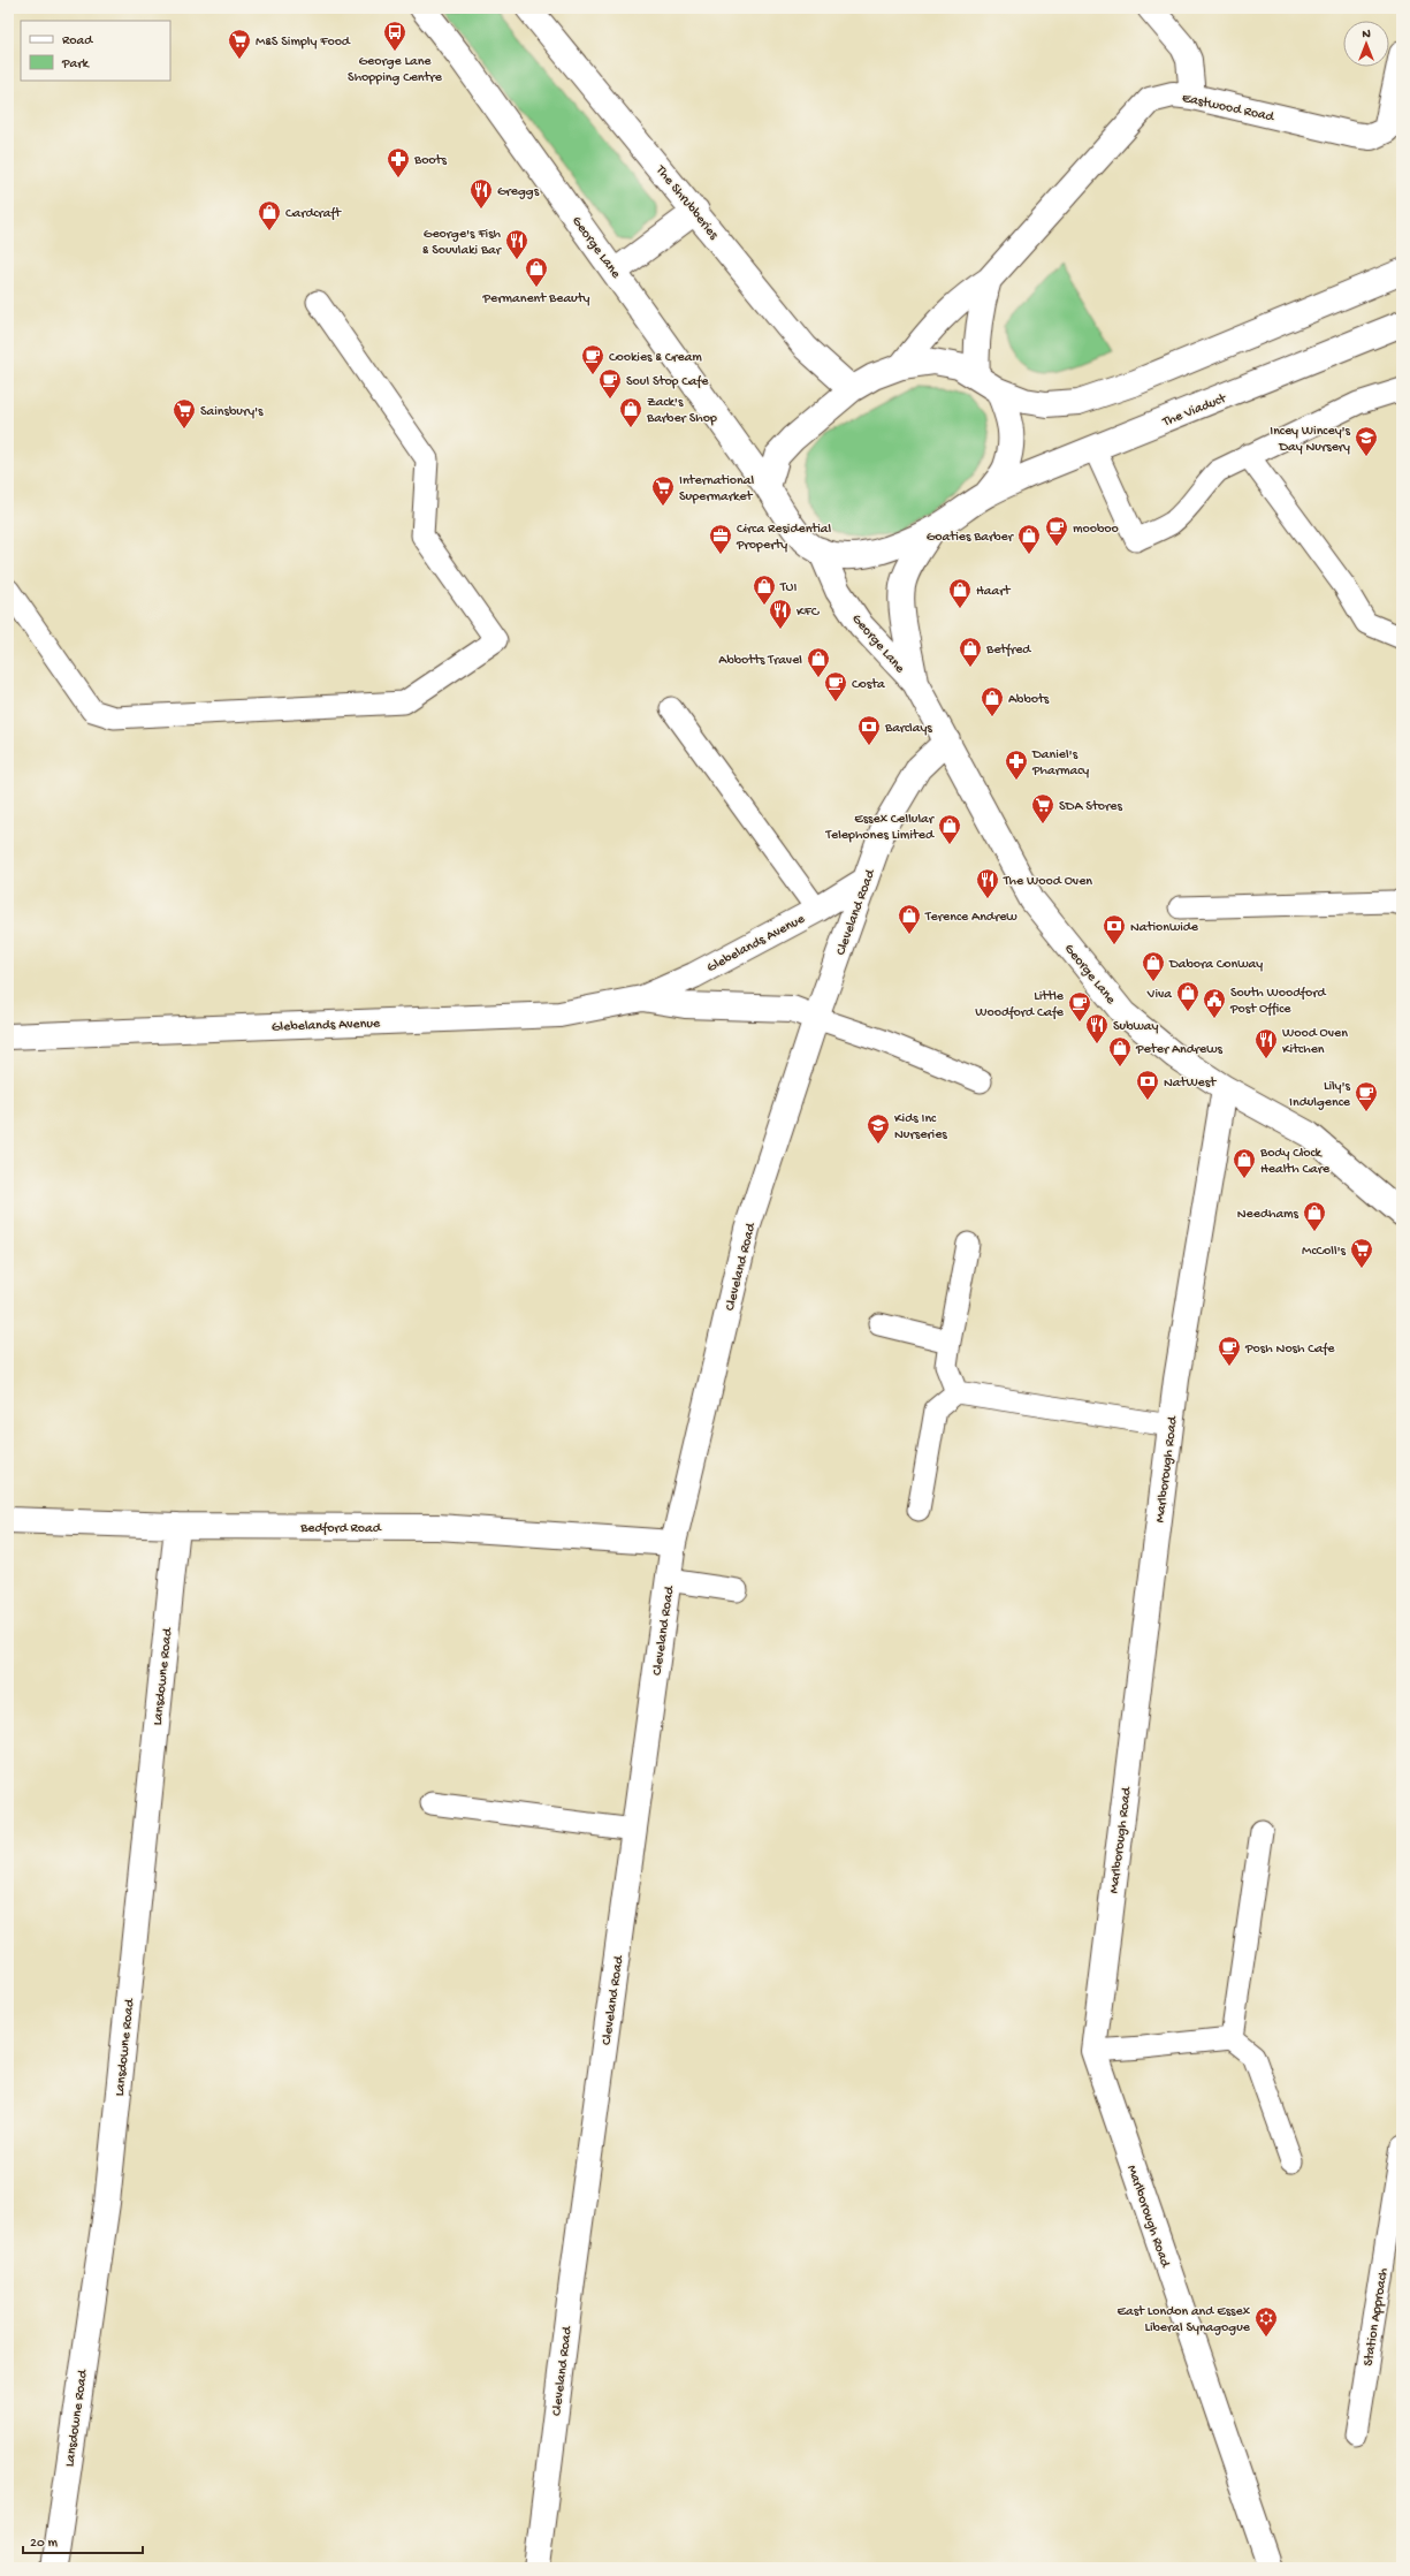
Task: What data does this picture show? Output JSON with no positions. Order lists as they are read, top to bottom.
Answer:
{
  "streets": {
    "street": [
      "Eastwood Road",
      "The Shrubberies",
      "George Lane",
      "The Viaduct",
      "Cleveland Road",
      "Glebelands Avenue",
      "Marlborough Road",
      "Bedford Road",
      "Lansdowne Road"
    ],
    "lane": ["Station Approach"]
  },
  "crossings": [
    ["George Lane", "Cleveland Road"],
    ["George Lane", "Marlborough Road"],
    ["Cleveland Road", "Glebelands Avenue"],
    ["Cleveland Road", "Bedford Road"],
    ["Bedford Road", "Lansdowne Road"]
  ],
  "places": {
    "bus stop": ["George Lane Shopping Centre"],
    "supermarket": [
      "M&S Simply Food",
      "Sainsbury's",
      "International Supermarket",
      "SDA Stores",
      "McColl's"
    ],
    "pharmacy": ["Boots", "Daniel's Pharmacy"],
    "restaurant": [
      "Greggs",
      "George's Fish & Souvlaki Bar",
      "KFC",
      "The Wood Oven",
      "Subway",
      "Wood Oven Kitchen"
    ],
    "shop": [
      "Cardcraft",
      "Permanent Beauty",
      "Zack's Barber Shop",
      "Goaties Barber",
      "TUI",
      "Haart",
      "Betfred",
      "Abbotts Travel",
      "Abbots",
      "Essex Cellular Telephones Limited",
      "Terence Andrew",
      "Dabora Conway",
      "Viva",
      "Peter Andrews",
      "Body Clock Health Care",
      "Needhams"
    ],
    "cafe": [
      "Cookies & Cream",
      "Soul Stop Cafe",
      "mooboo",
      "Costa",
      "Little Woodford Cafe",
      "Lily's Indulgence",
      "Posh Nosh Cafe"
    ],
    "school or university": ["Incey Wincey's Day Nursery", "Kids Inc Nurseries"],
    "office": ["Circa Residential Property"],
    "bank": ["Barclays", "Nationwide", "NatWest"],
    "public building": ["South Woodford Post Office"],
    "synagogue": ["East London and Essex Liberal Synagogue"]
  },
  "legend": ["Road", "Park"],
  "scale_bar": "20 m",
  "north": "top"
}
